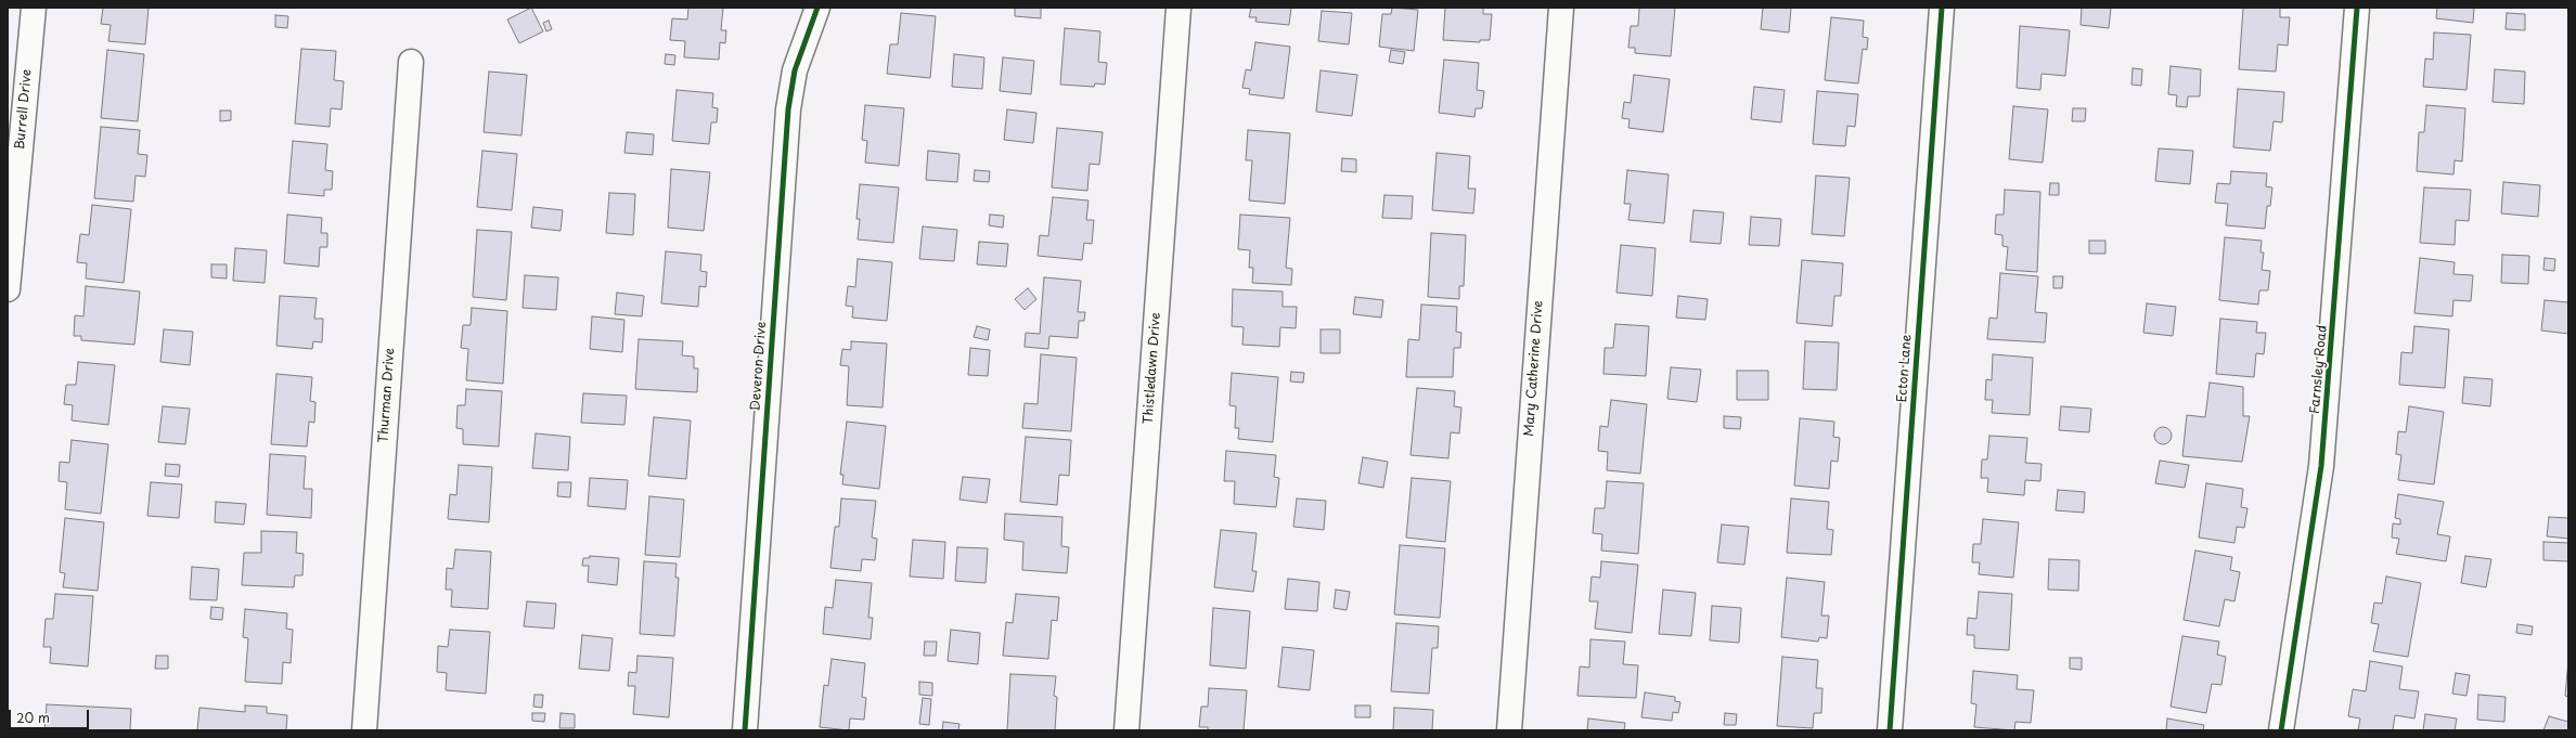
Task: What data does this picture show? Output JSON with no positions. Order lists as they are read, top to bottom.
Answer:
{
  "streets": {
    "street": [
      "Burrell Drive",
      "Deveron Drive",
      "Thistledawn Drive",
      "Mary Catherine Drive",
      "Ecton Lane",
      "Farnsley Road",
      "Thurman Drive"
    ]
  },
  "scale_bar": "20 m"
}
